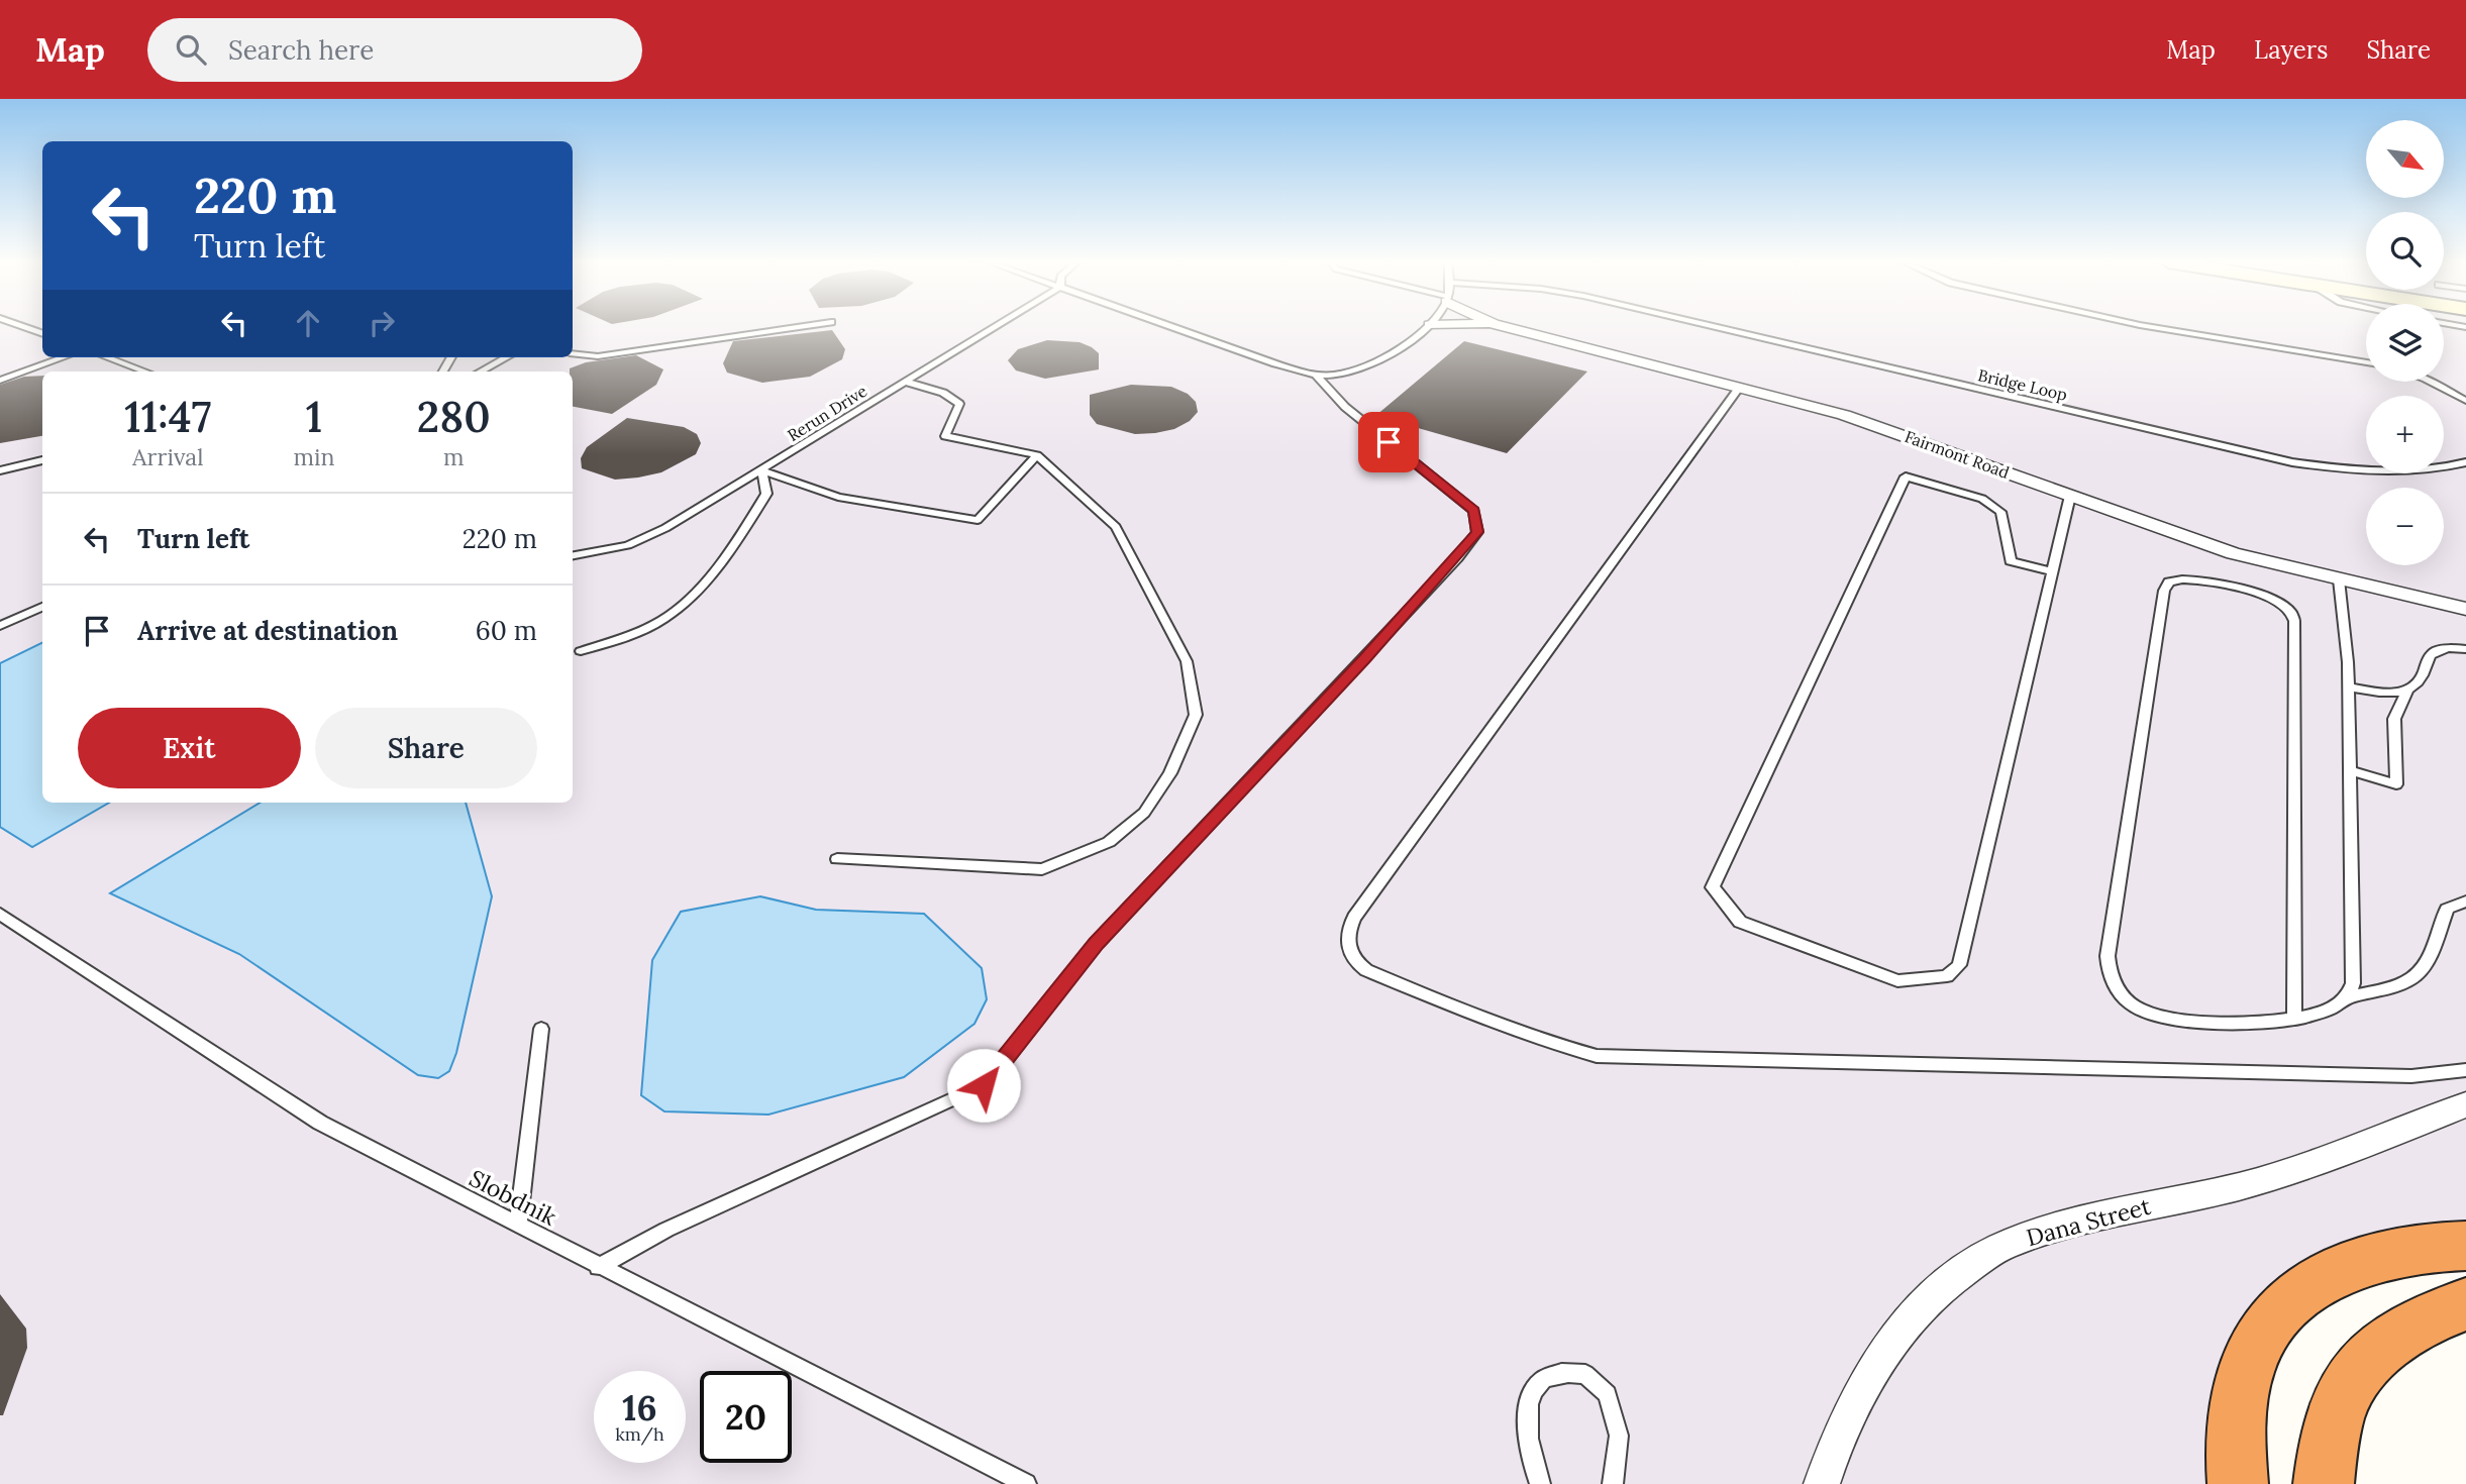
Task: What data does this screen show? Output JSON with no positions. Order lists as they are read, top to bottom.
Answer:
{
  "streets": {
    "street": ["Fairmont Road", "Dana Street"],
    "lane": ["Bridge Loop", "Rerun Drive", "Slobdnik"]
  },
  "north": "bottom right",
  "page": {
    "header": "Map",
    "search": "Search here",
    "nav": ["Map", "Layers", "Share"],
    "map_buttons": ["+", "−"],
    "turn": ["220 m", "Turn left"],
    "eta": [
      "11:47",
      "Arrival",
      "1",
      "min",
      "280",
      "m"
    ],
    "list": [
      {
        "name": "Turn left",
        "value": "220 m"
      },
      {
        "name": "Arrive at destination",
        "value": "60 m"
      }
    ],
    "buttons": ["Exit", "Share"],
    "speed": "16 km/h",
    "limit": "20"
  }
}
